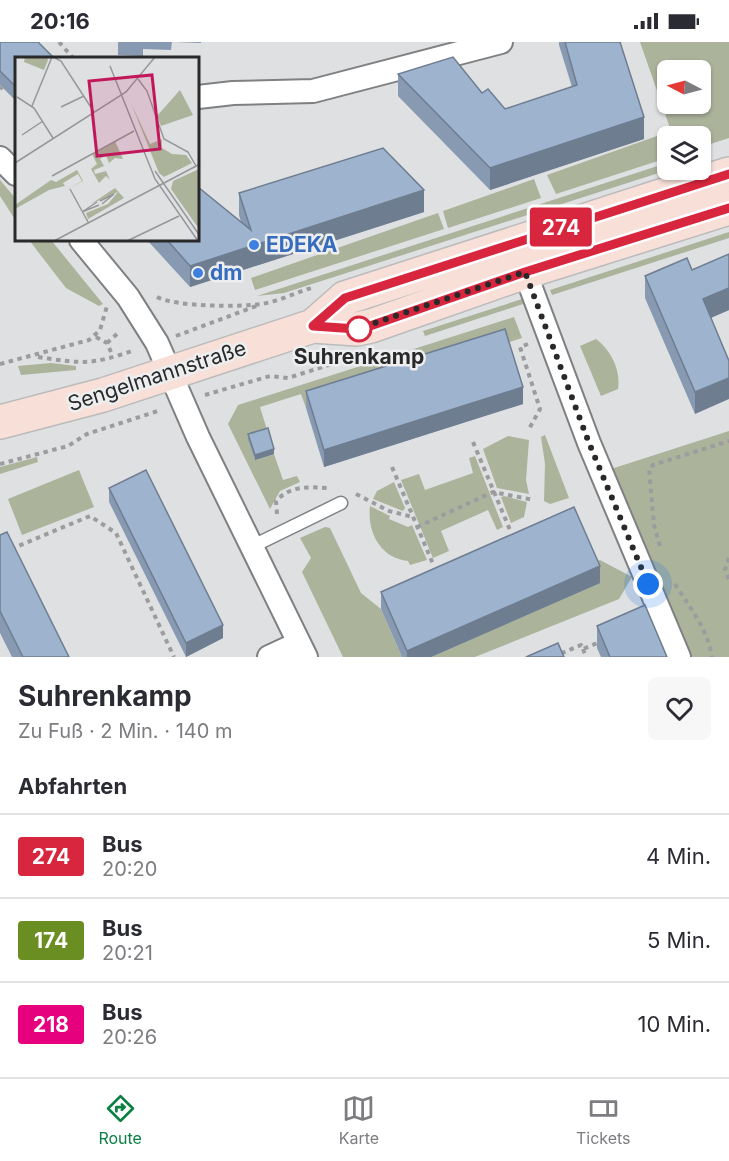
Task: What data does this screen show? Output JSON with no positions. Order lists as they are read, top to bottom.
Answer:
{
  "streets": {
    "main road": ["Sengelmannstraße"]
  },
  "places": ["EDEKA", "dm", "Suhrenkamp"],
  "lines": ["bus line 274"],
  "north": "left",
  "page": {
    "status": "20:16",
    "on_map": "274",
    "heading": [
      ["Suhrenkamp", "Zu Fuß · 2 Min. · 140 m"],
      "Abfahrten"
    ],
    "list": [
      {
        "mark": "274",
        "name": "Bus",
        "note": "20:20",
        "value": "4 Min."
      },
      {
        "mark": "174",
        "name": "Bus",
        "note": "20:21",
        "value": "5 Min."
      },
      {
        "mark": "218",
        "name": "Bus",
        "note": "20:26",
        "value": "10 Min."
      }
    ],
    "tabs": ["Route", "Karte", "Tickets"]
  }
}
